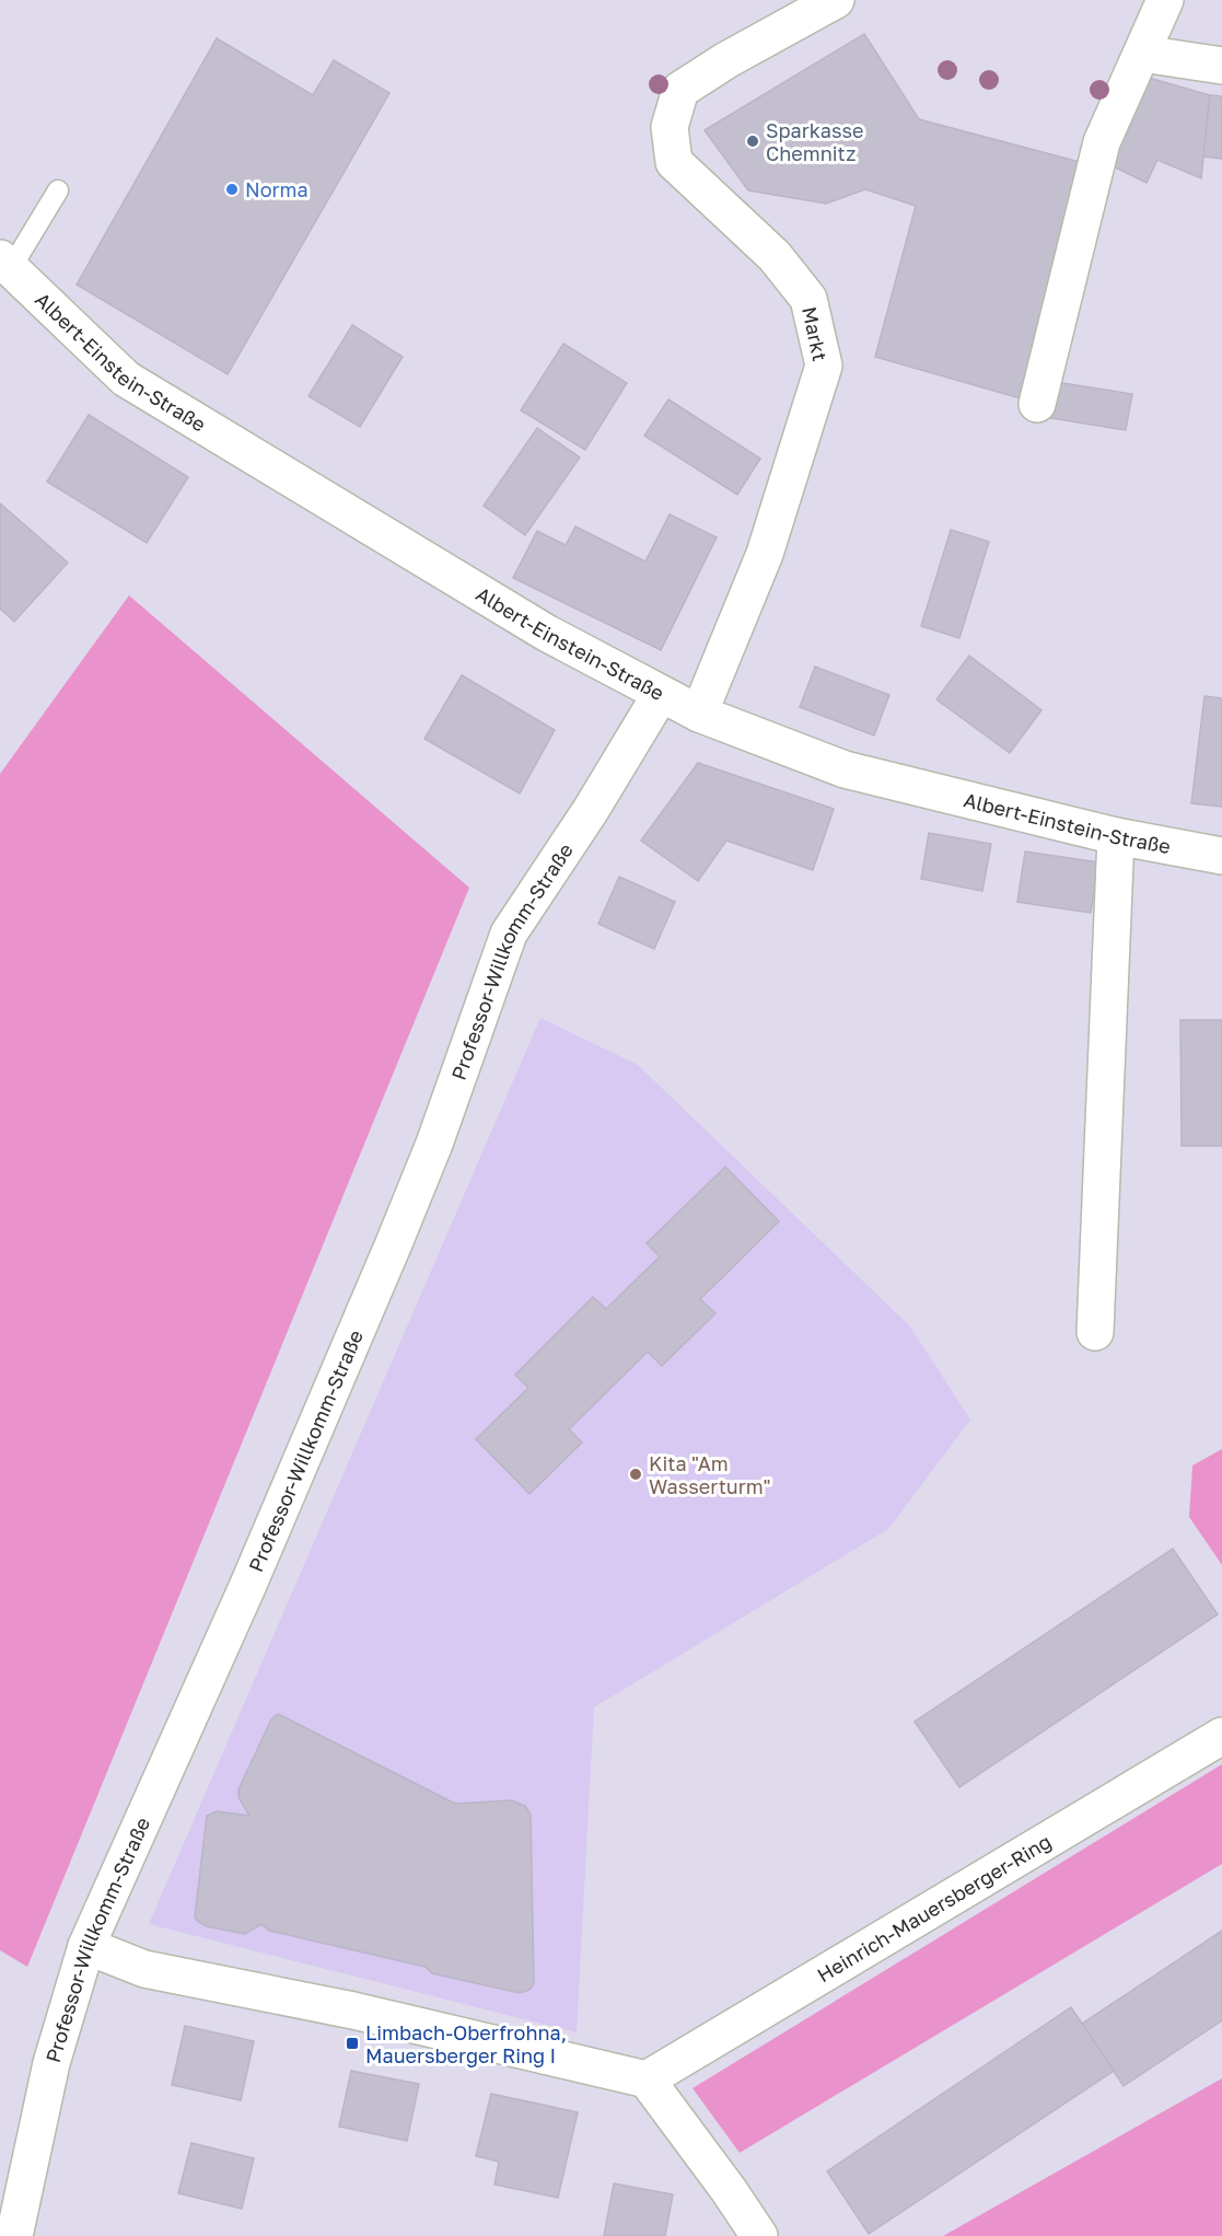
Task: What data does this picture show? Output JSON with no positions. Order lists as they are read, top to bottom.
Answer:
{
  "streets": {
    "street": [
      "Markt",
      "Albert-Einstein-Straße",
      "Professor-Willkomm-Straße",
      "Heinrich-Mauersberger-Ring"
    ]
  },
  "crossings": [
    ["Markt", "Albert-Einstein-Straße"],
    ["Albert-Einstein-Straße", "Professor-Willkomm-Straße"]
  ],
  "places": {
    "other": ["Sparkasse Chemnitz", "Norma", "Kita \"Am Wasserturm\""],
    "transit": ["Limbach-Oberfrohna, Mauersberger Ring I"]
  }
}
